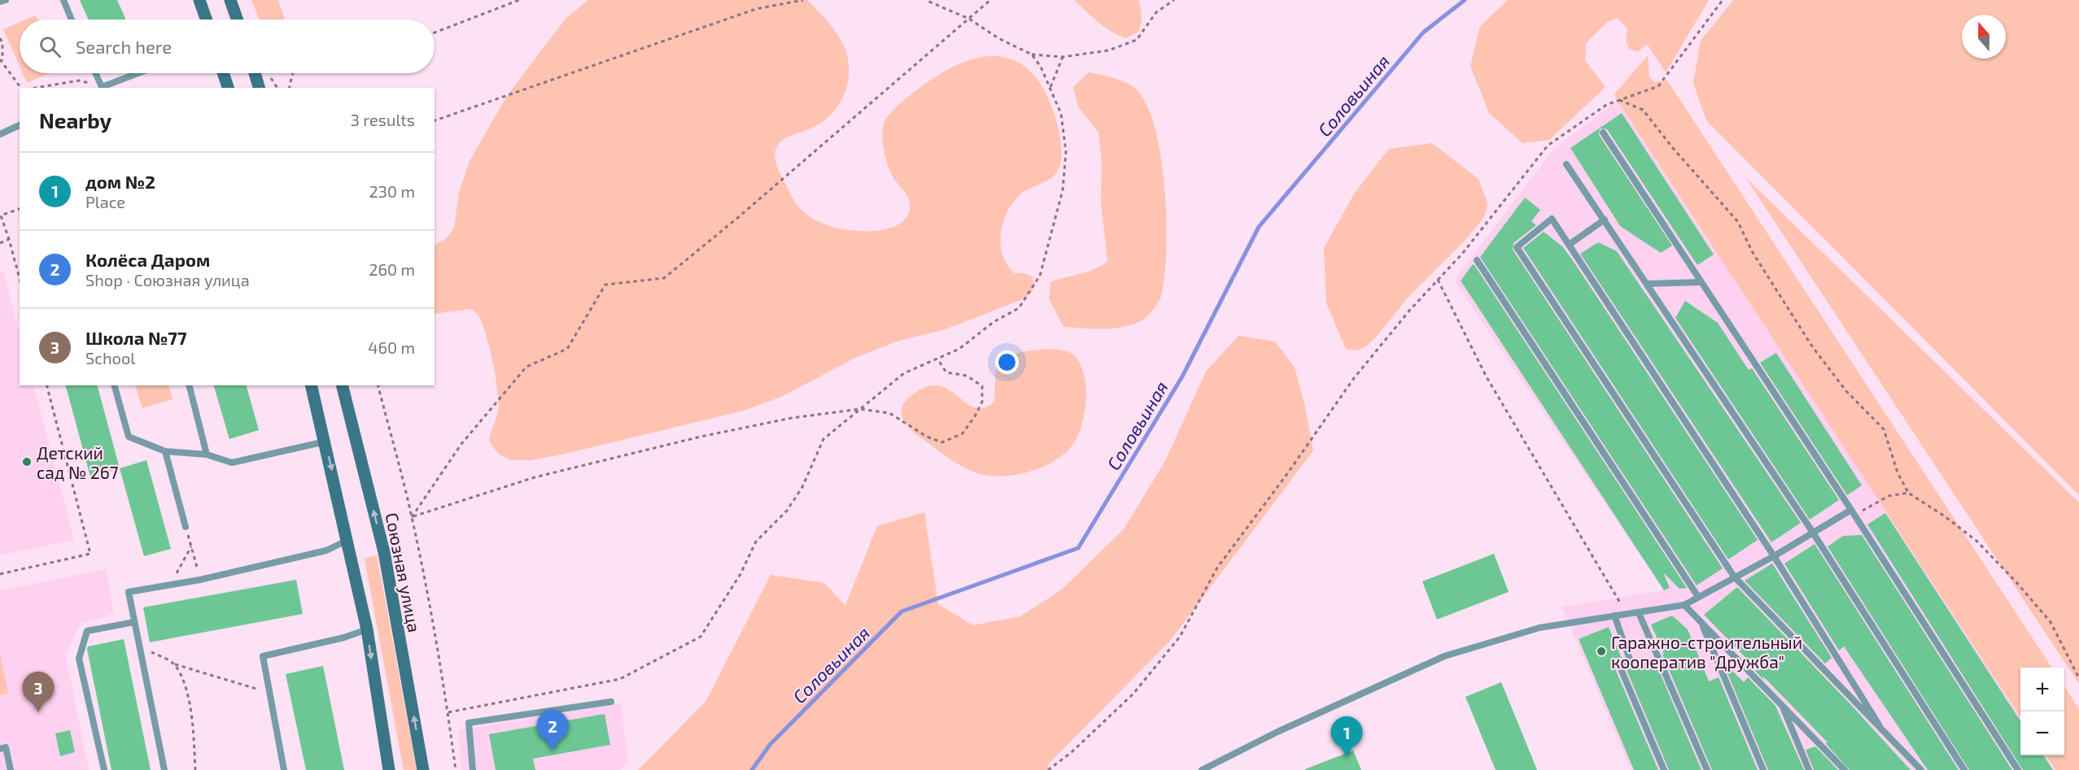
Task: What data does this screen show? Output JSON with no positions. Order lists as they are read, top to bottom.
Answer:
{
  "streets": {
    "main road": ["Союзная улица"]
  },
  "water": ["Соловьиная"],
  "places": ["Детский сад № 267", "Гаражно-строительный кооператив \"Дружба\""],
  "north": "top",
  "page": {
    "search": "Search here",
    "heading": ["Nearby", "3 results"],
    "list": [
      {
        "mark": "1",
        "name": "дом №2",
        "note": "Place",
        "value": "230 m"
      },
      {
        "mark": "2",
        "name": "Колёса Даром",
        "note": "Shop · Союзная улица",
        "value": "260 m"
      },
      {
        "mark": "3",
        "name": "Школа №77",
        "note": "School",
        "value": "460 m"
      }
    ],
    "map_buttons": ["+", "−"],
    "pins": ["3", "2", "1"]
  }
}
